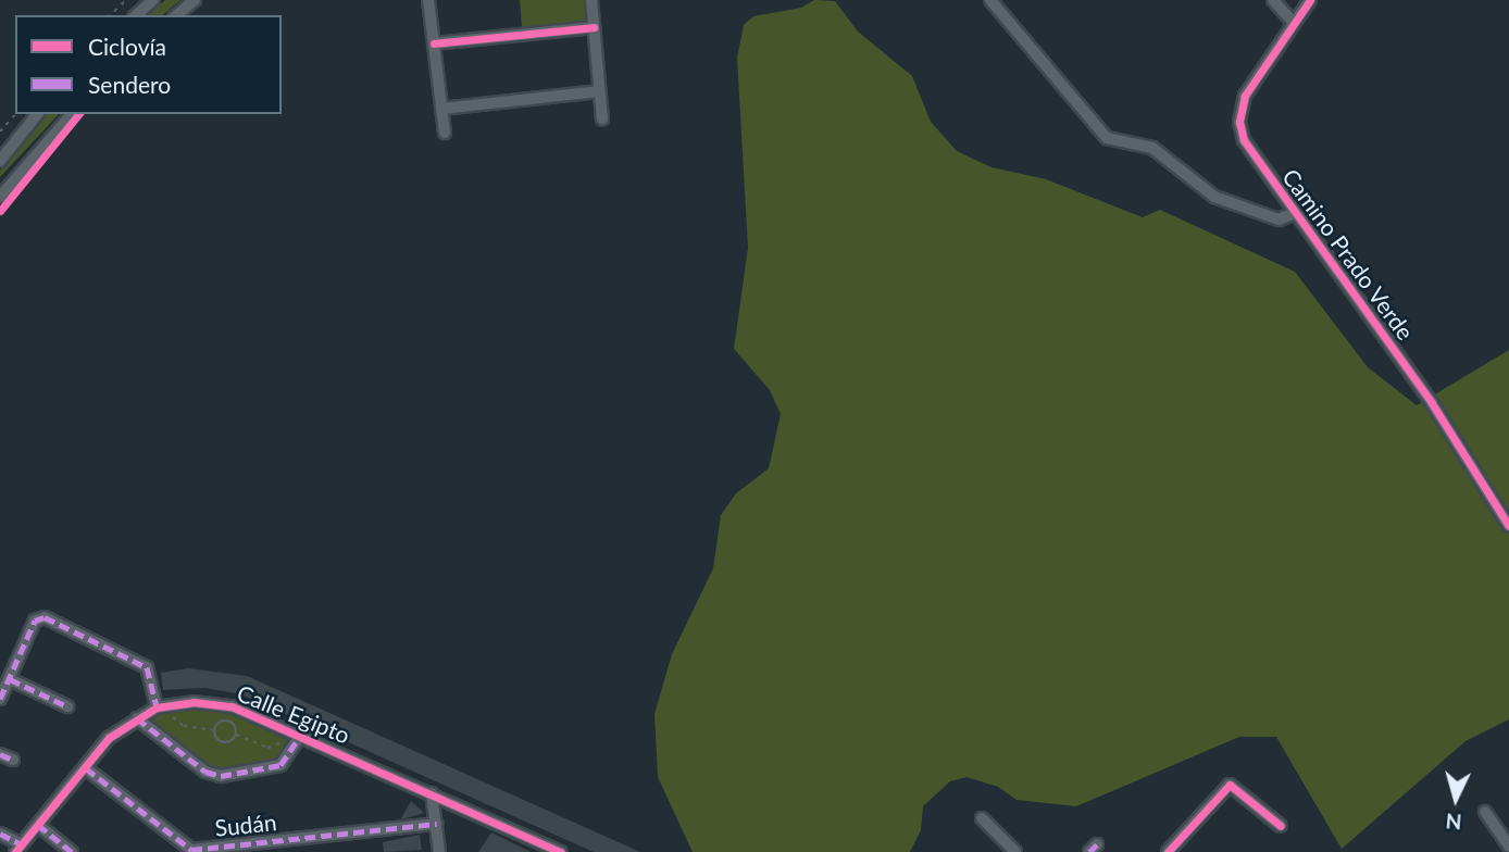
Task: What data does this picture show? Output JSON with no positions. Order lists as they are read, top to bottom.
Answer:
{
  "streets": {
    "street": ["Camino Prado Verde", "Calle Egipto", "Sudán"]
  },
  "crossings": [
    ["Calle Egipto", "Sudán"]
  ],
  "legend": ["Ciclovía", "Sendero"],
  "north": "bottom"
}
